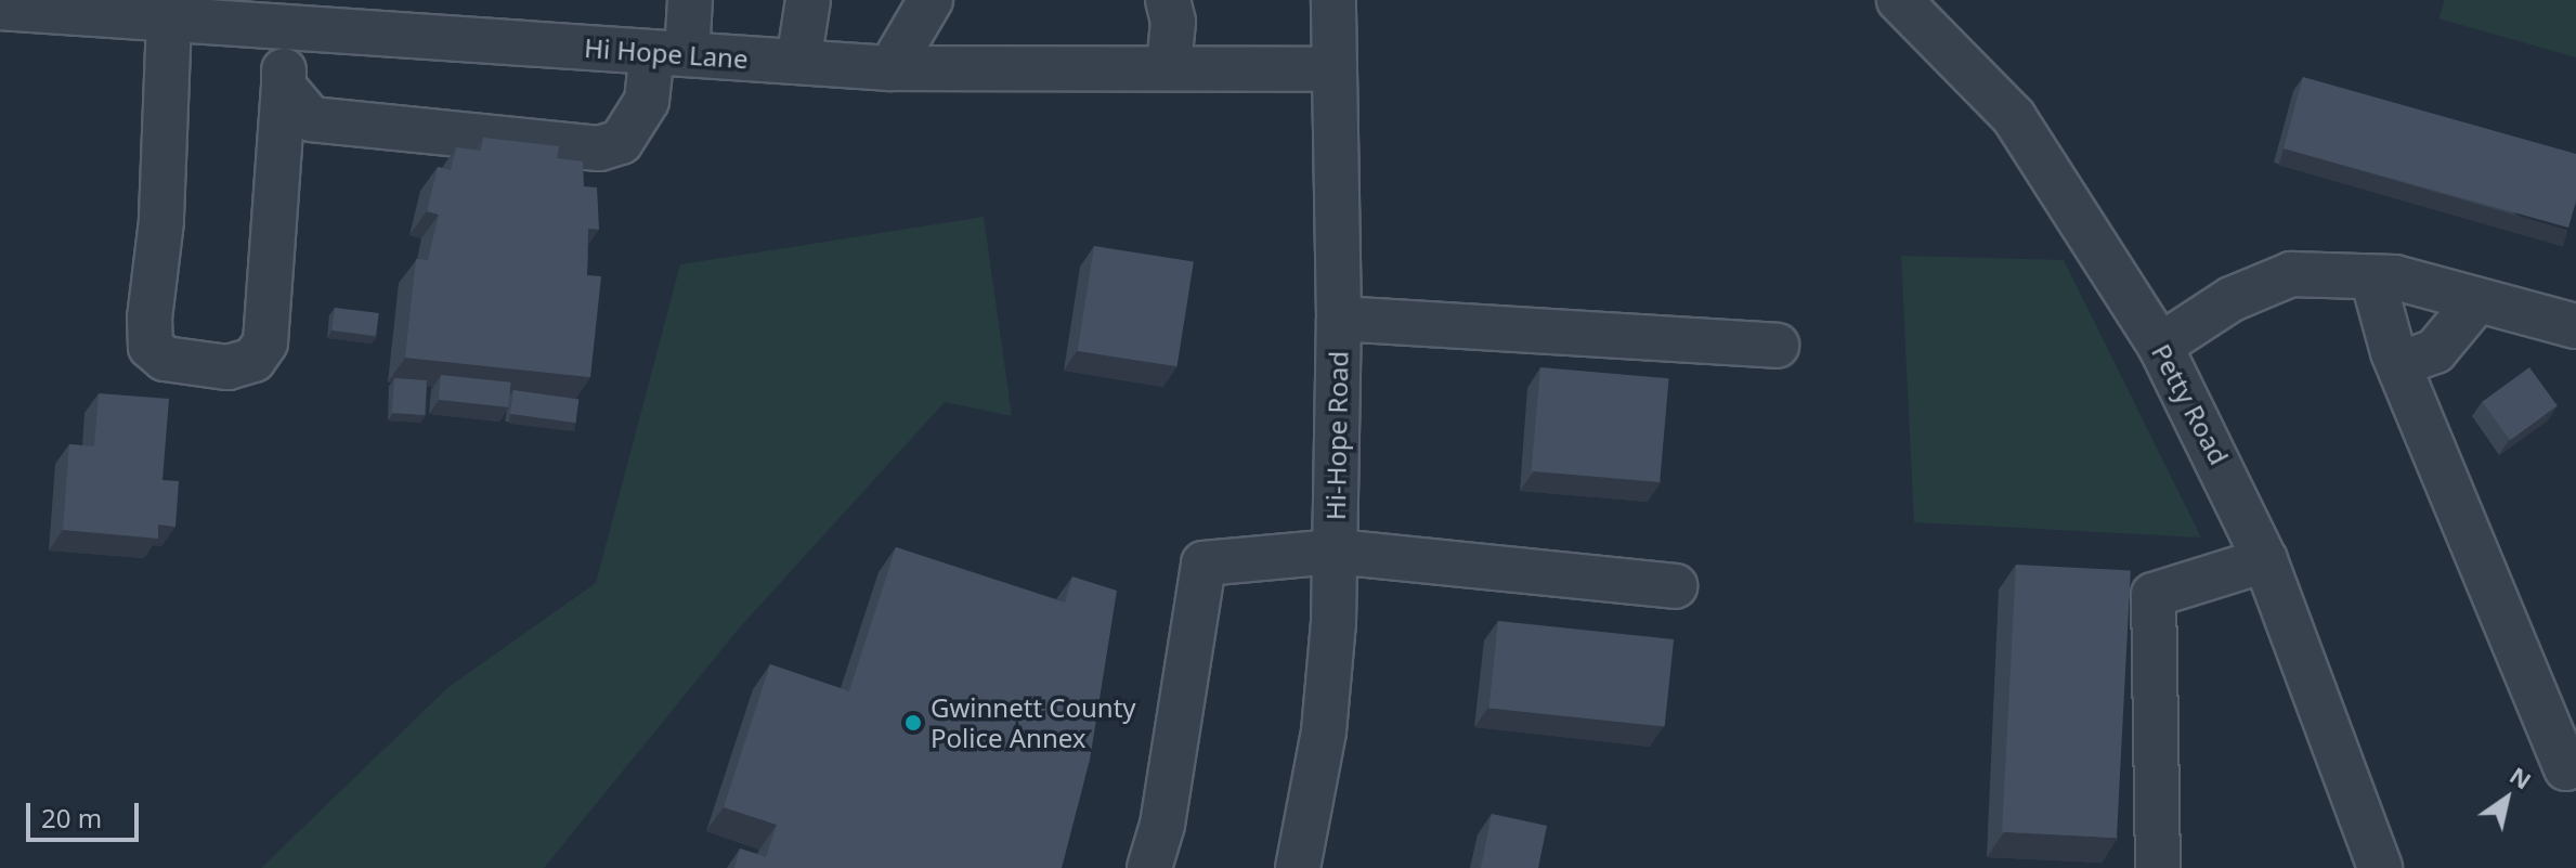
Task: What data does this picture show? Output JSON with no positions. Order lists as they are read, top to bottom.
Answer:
{
  "streets": {
    "street": ["Hi Hope Lane", "Petty Road", "Hi-Hope Road"]
  },
  "crossings": [
    ["Hi Hope Lane", "Hi-Hope Road"]
  ],
  "places": ["Gwinnett County Police Annex"],
  "scale_bar": "20 m",
  "north": "top right"
}
